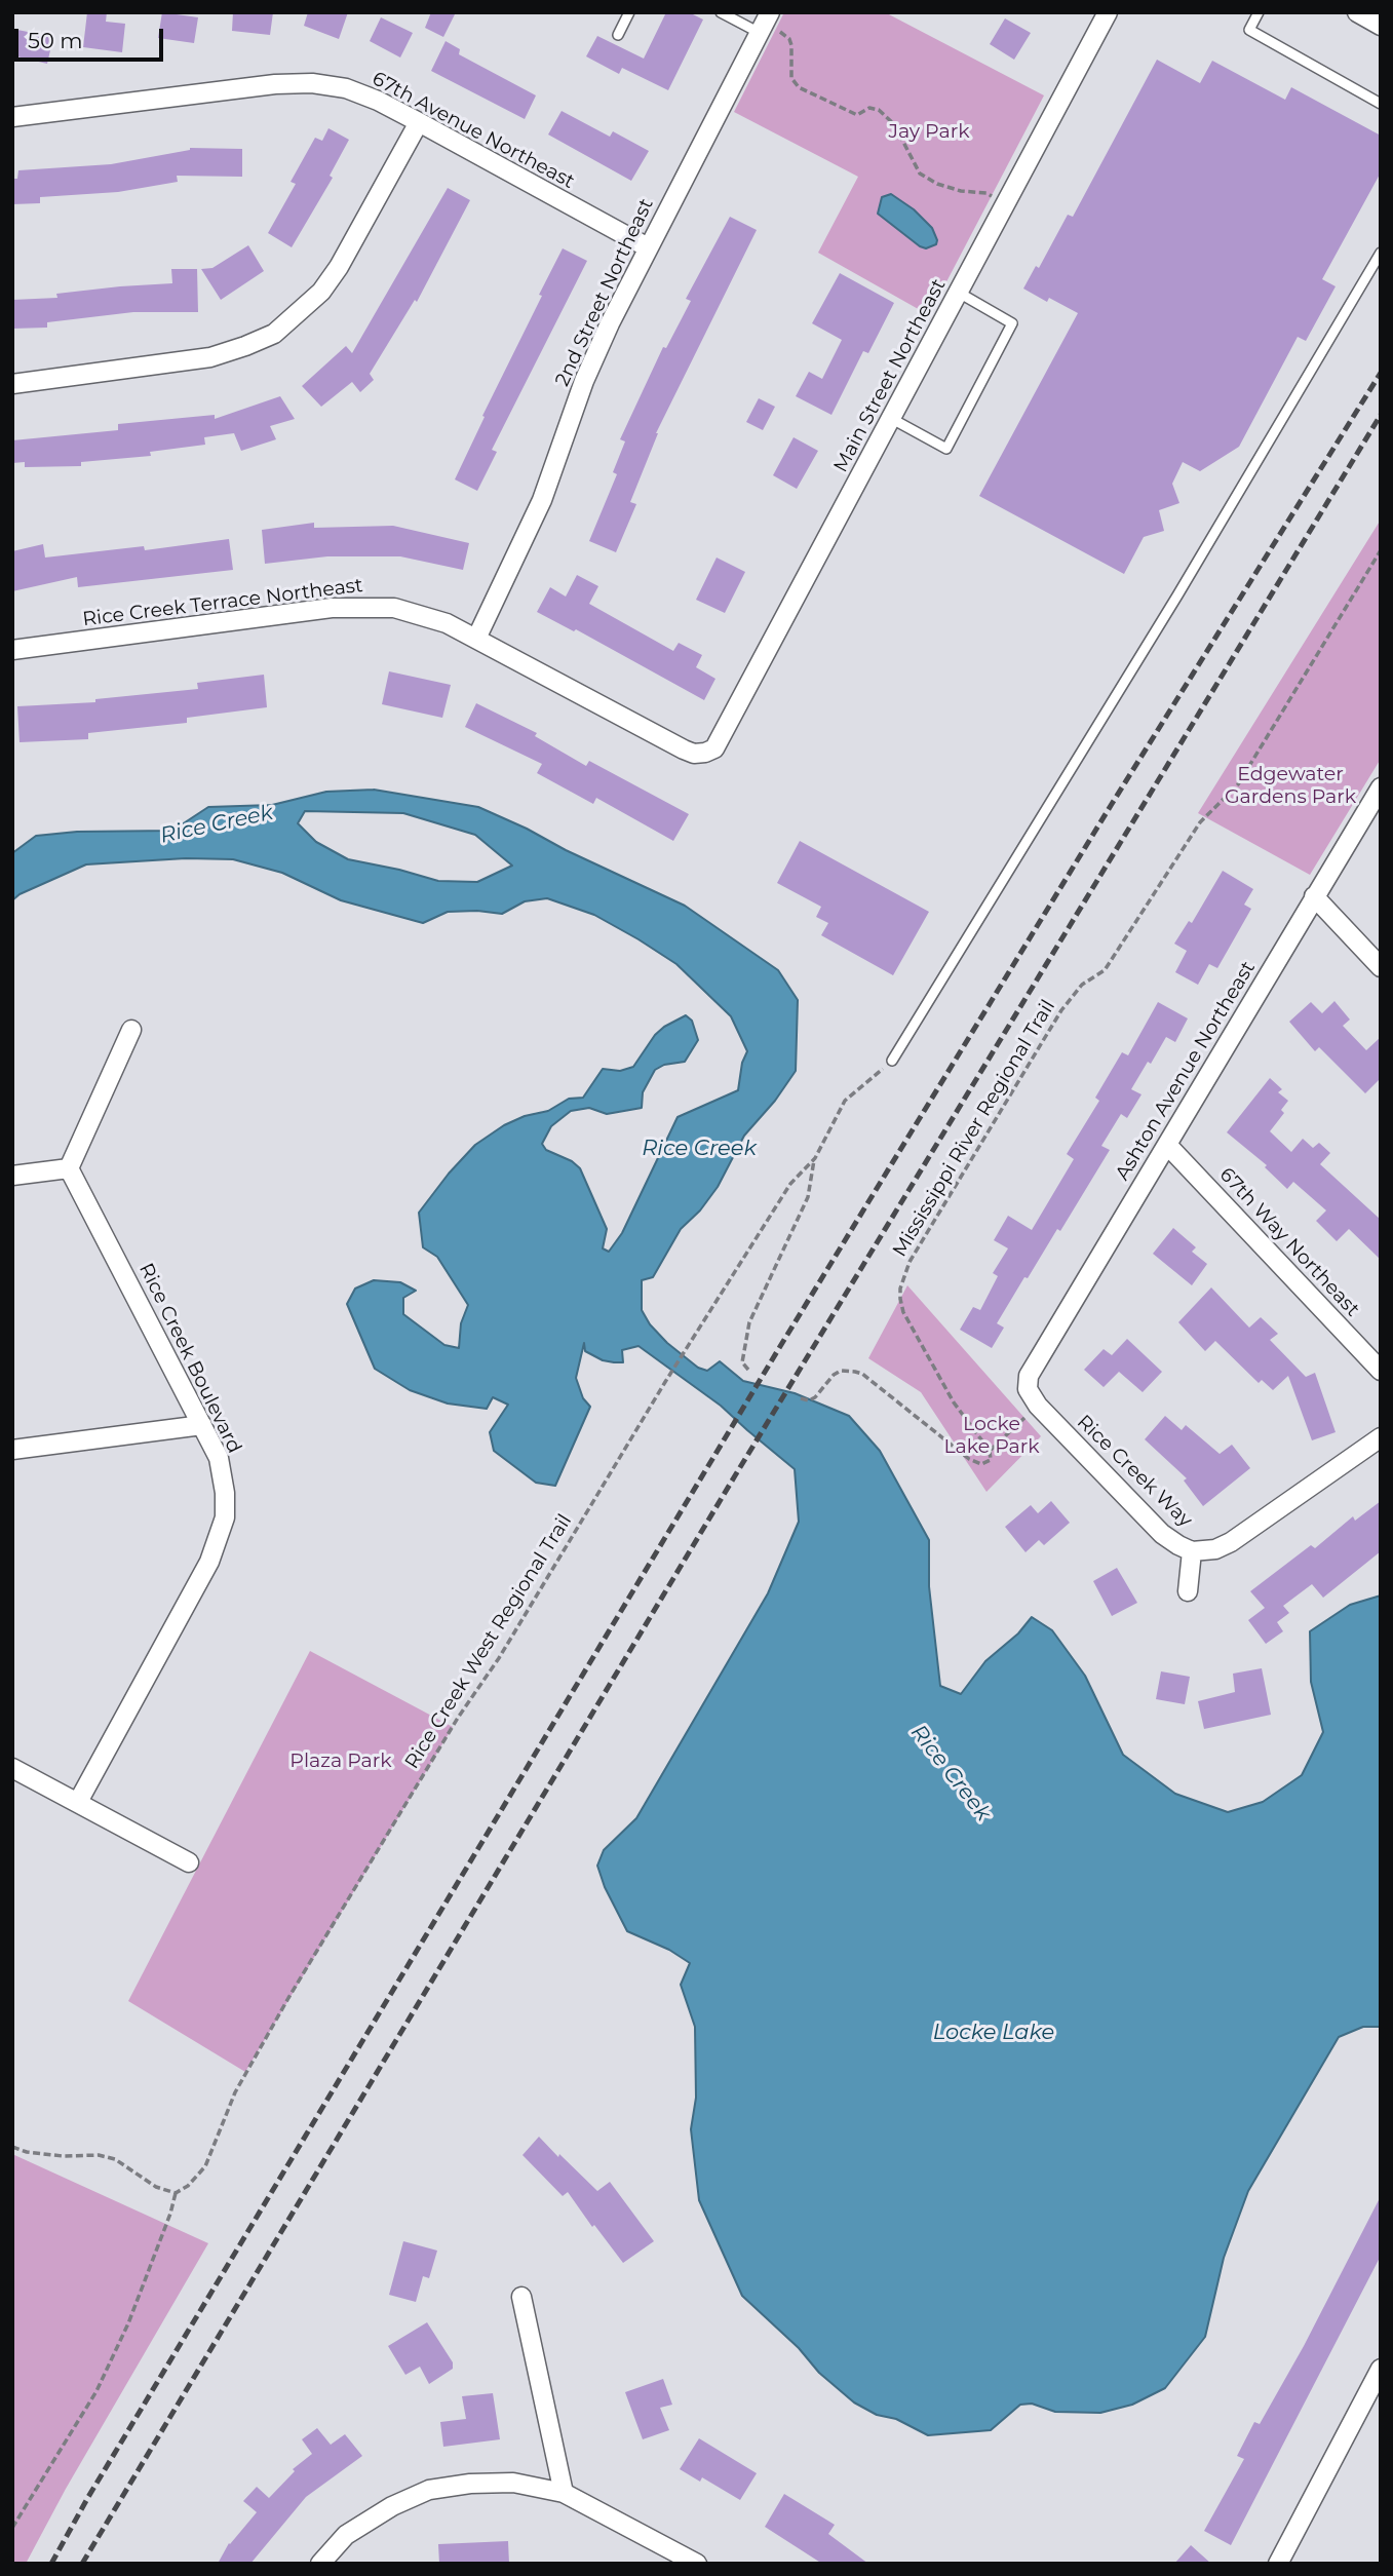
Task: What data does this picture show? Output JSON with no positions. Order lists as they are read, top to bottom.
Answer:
{
  "streets": {
    "street": [
      "67th Avenue Northeast",
      "2nd Street Northeast",
      "Main Street Northeast",
      "Rice Creek Terrace Northeast",
      "Ashton Avenue Northeast",
      "67th Way Northeast",
      "Rice Creek Boulevard",
      "Rice Creek Way"
    ],
    "path": ["Mississippi River Regional Trail", "Rice Creek West Regional Trail"]
  },
  "crossings": [
    ["67th Avenue Northeast", "2nd Street Northeast"],
    ["2nd Street Northeast", "Rice Creek Terrace Northeast"],
    ["Main Street Northeast", "Rice Creek Terrace Northeast"],
    ["Ashton Avenue Northeast", "67th Way Northeast"],
    ["Ashton Avenue Northeast", "Rice Creek Way"]
  ],
  "water": ["Rice Creek", "Locke Lake"],
  "parks": [
    "Jay Park",
    "Edgewater Gardens Park",
    "Locke Lake Park",
    "Plaza Park"
  ],
  "scale_bar": "50 m"
}
